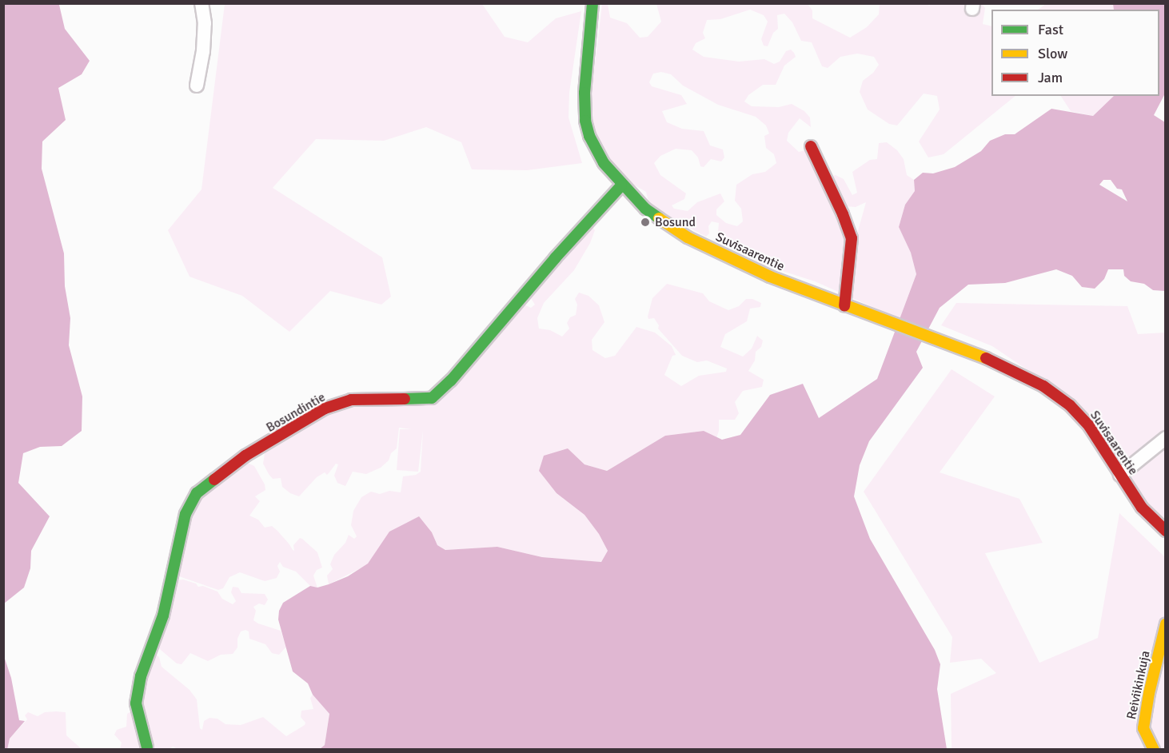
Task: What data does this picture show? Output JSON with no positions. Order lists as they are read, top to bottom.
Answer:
{
  "streets": {
    "street": ["Suvisaarentie", "Bosundintie", "Reiviikinkuja"]
  },
  "crossings": [
    ["Suvisaarentie", "Bosundintie"]
  ],
  "places": ["Bosund"],
  "legend": ["Fast", "Slow", "Jam"]
}
